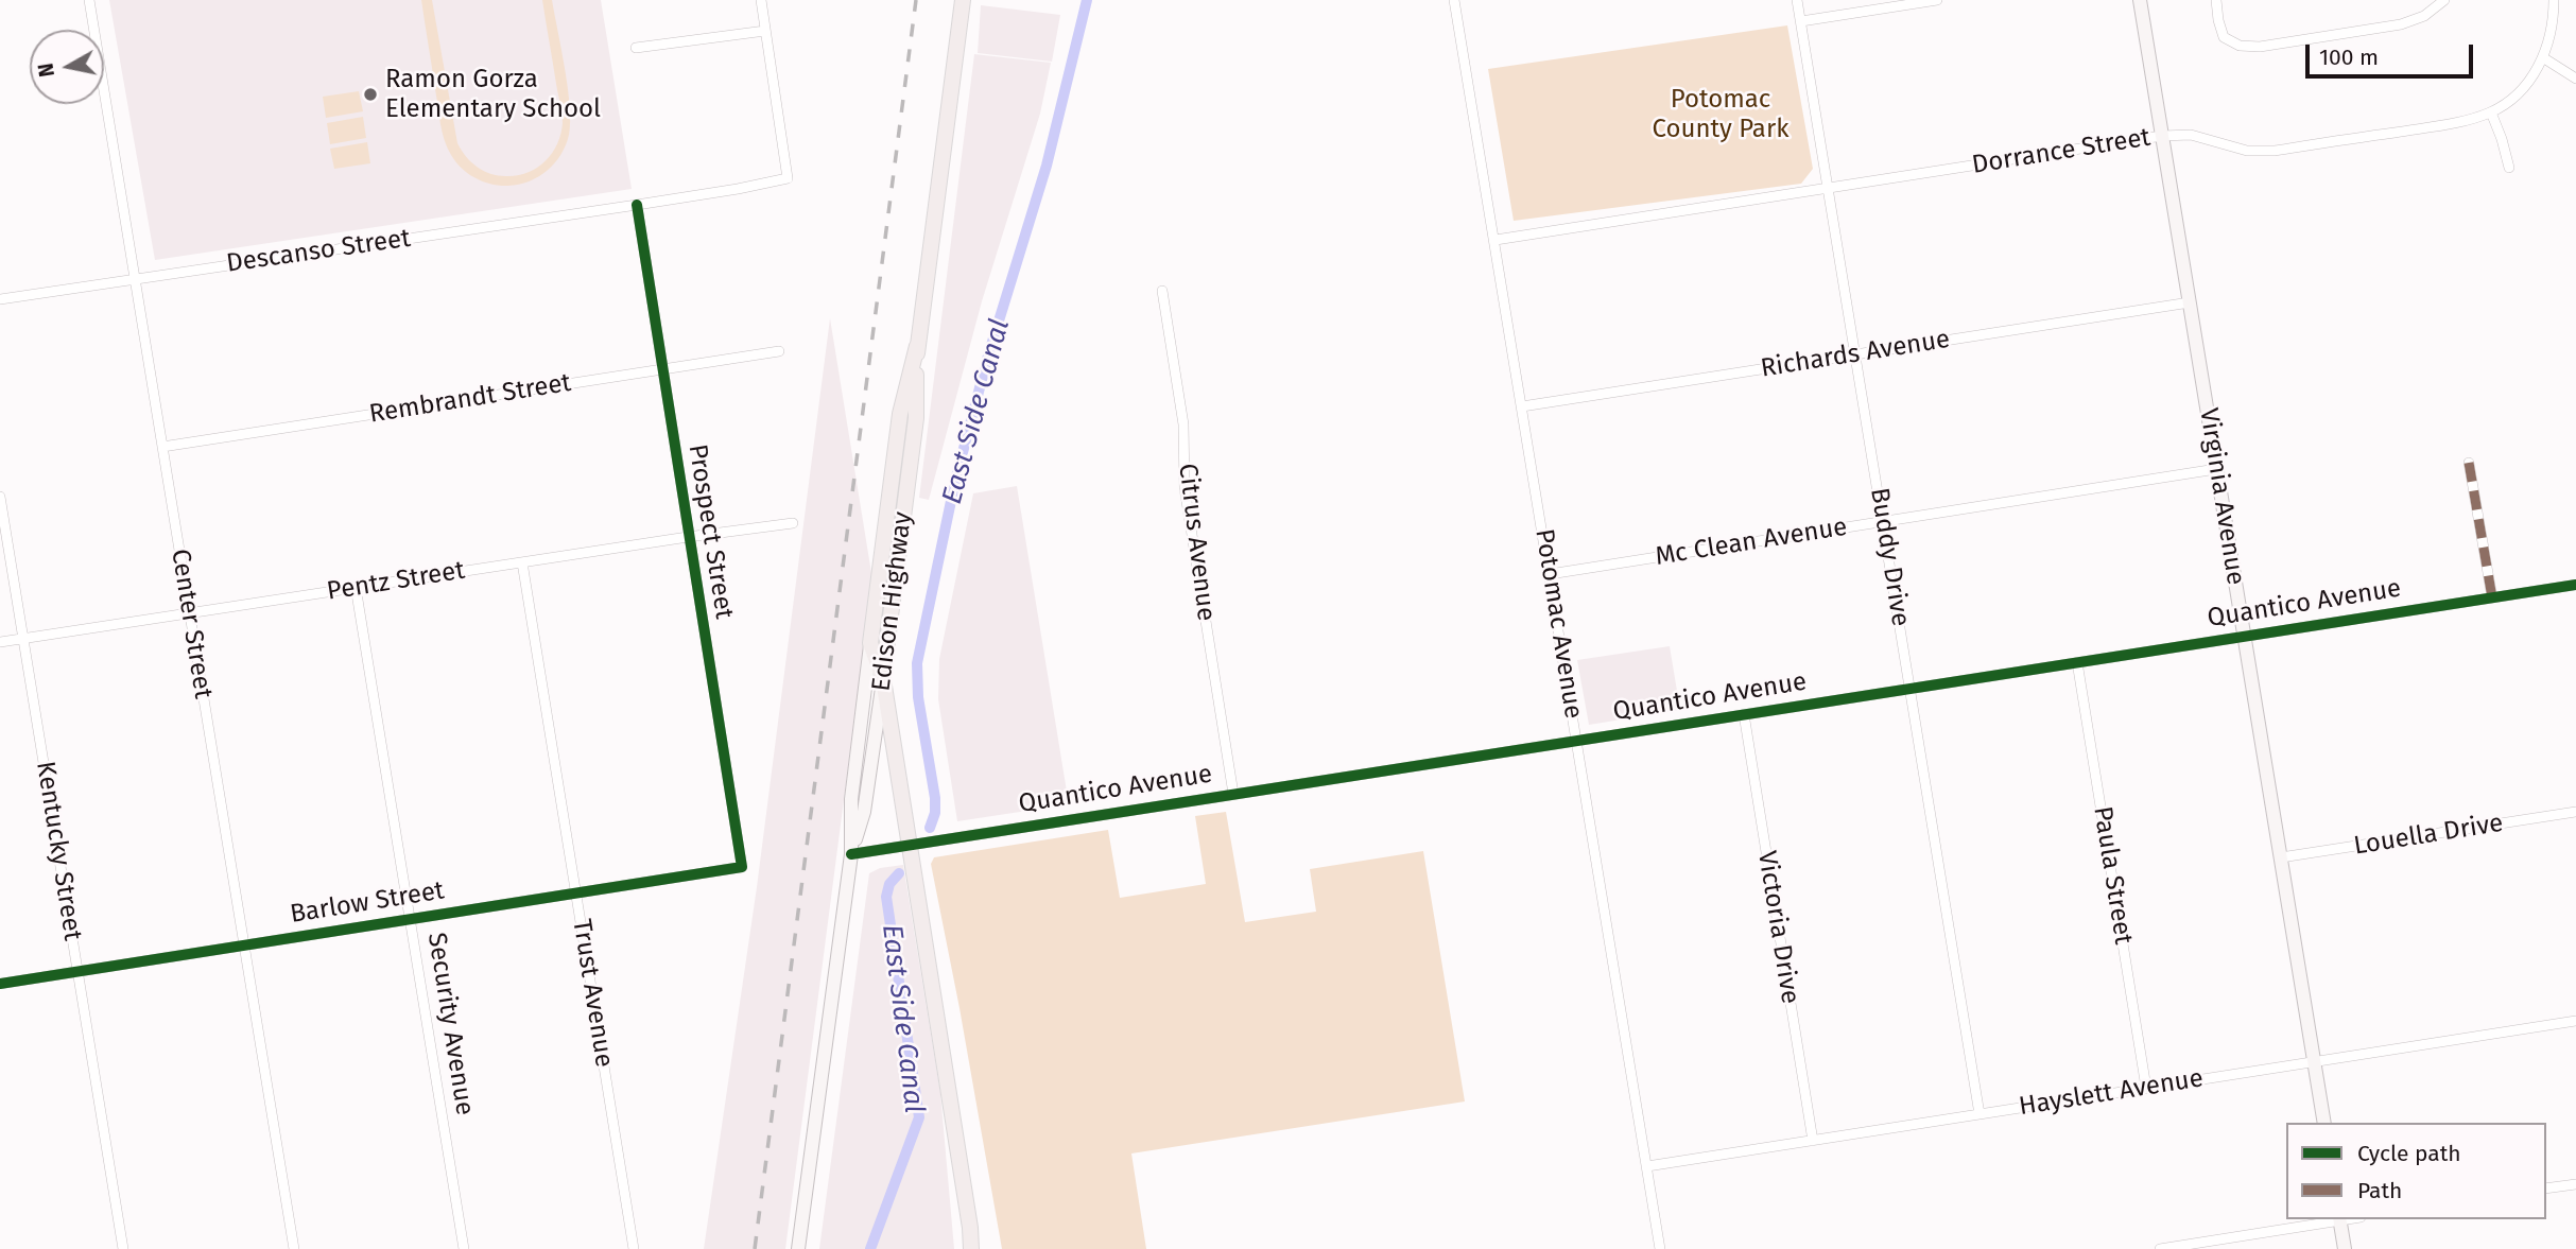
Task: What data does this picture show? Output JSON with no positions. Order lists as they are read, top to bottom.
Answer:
{
  "streets": {
    "main road": ["Edison Highway"],
    "street": [
      "Dorrance Street",
      "Descanso Street",
      "Richards Avenue",
      "Rembrandt Street",
      "Virginia Avenue",
      "Prospect Street",
      "Citrus Avenue",
      "Mc Clean Avenue",
      "Buddy Drive",
      "Pentz Street",
      "Quantico Avenue",
      "Center Street",
      "Potomac Avenue",
      "Louella Drive",
      "Kentucky Street",
      "Paula Street",
      "Barlow Street",
      "Victoria Drive",
      "Trust Avenue",
      "Security Avenue",
      "Hayslett Avenue"
    ]
  },
  "crossings": [
    ["Dorrance Street", "Virginia Avenue"],
    ["Dorrance Street", "Buddy Drive"],
    ["Dorrance Street", "Potomac Avenue"],
    ["Descanso Street", "Prospect Street"],
    ["Descanso Street", "Center Street"],
    ["Richards Avenue", "Virginia Avenue"],
    ["Richards Avenue", "Buddy Drive"],
    ["Richards Avenue", "Potomac Avenue"],
    ["Rembrandt Street", "Prospect Street"],
    ["Rembrandt Street", "Center Street"],
    ["Virginia Avenue", "Mc Clean Avenue"],
    ["Virginia Avenue", "Quantico Avenue"],
    ["Virginia Avenue", "Louella Drive"],
    ["Virginia Avenue", "Hayslett Avenue"],
    ["Prospect Street", "Pentz Street"],
    ["Prospect Street", "Barlow Street"],
    ["Citrus Avenue", "Quantico Avenue"],
    ["Mc Clean Avenue", "Buddy Drive"],
    ["Mc Clean Avenue", "Potomac Avenue"],
    ["Buddy Drive", "Quantico Avenue"],
    ["Buddy Drive", "Hayslett Avenue"],
    ["Pentz Street", "Center Street"],
    ["Pentz Street", "Kentucky Street"],
    ["Pentz Street", "Trust Avenue"],
    ["Pentz Street", "Security Avenue"],
    ["Edison Highway", "Quantico Avenue"],
    ["Quantico Avenue", "Potomac Avenue"],
    ["Quantico Avenue", "Paula Street"],
    ["Quantico Avenue", "Victoria Drive"],
    ["Center Street", "Barlow Street"],
    ["Potomac Avenue", "Hayslett Avenue"],
    ["Kentucky Street", "Barlow Street"],
    ["Paula Street", "Hayslett Avenue"],
    ["Barlow Street", "Trust Avenue"],
    ["Barlow Street", "Security Avenue"],
    ["Victoria Drive", "Hayslett Avenue"]
  ],
  "water": ["East Side Canal"],
  "parks": ["Potomac County Park"],
  "places": ["Ramon Gorza Elementary School"],
  "legend": ["Cycle path", "Path"],
  "scale_bar": "100 m",
  "north": "left"
}
